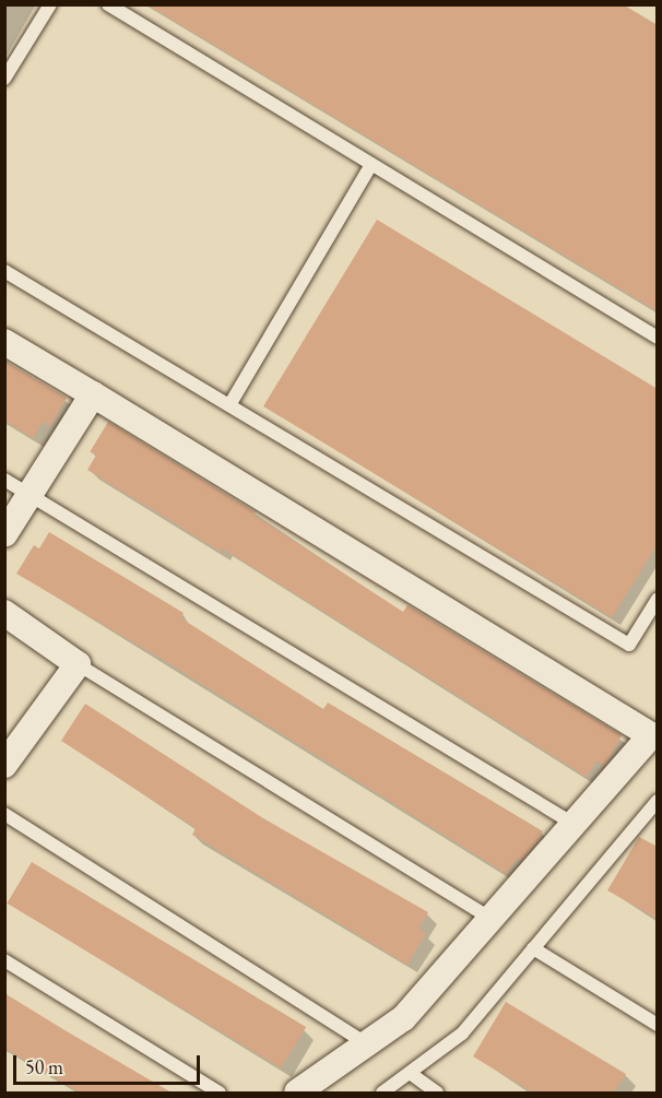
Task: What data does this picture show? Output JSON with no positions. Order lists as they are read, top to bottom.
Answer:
{
  "scale_bar": "50 m"
}
